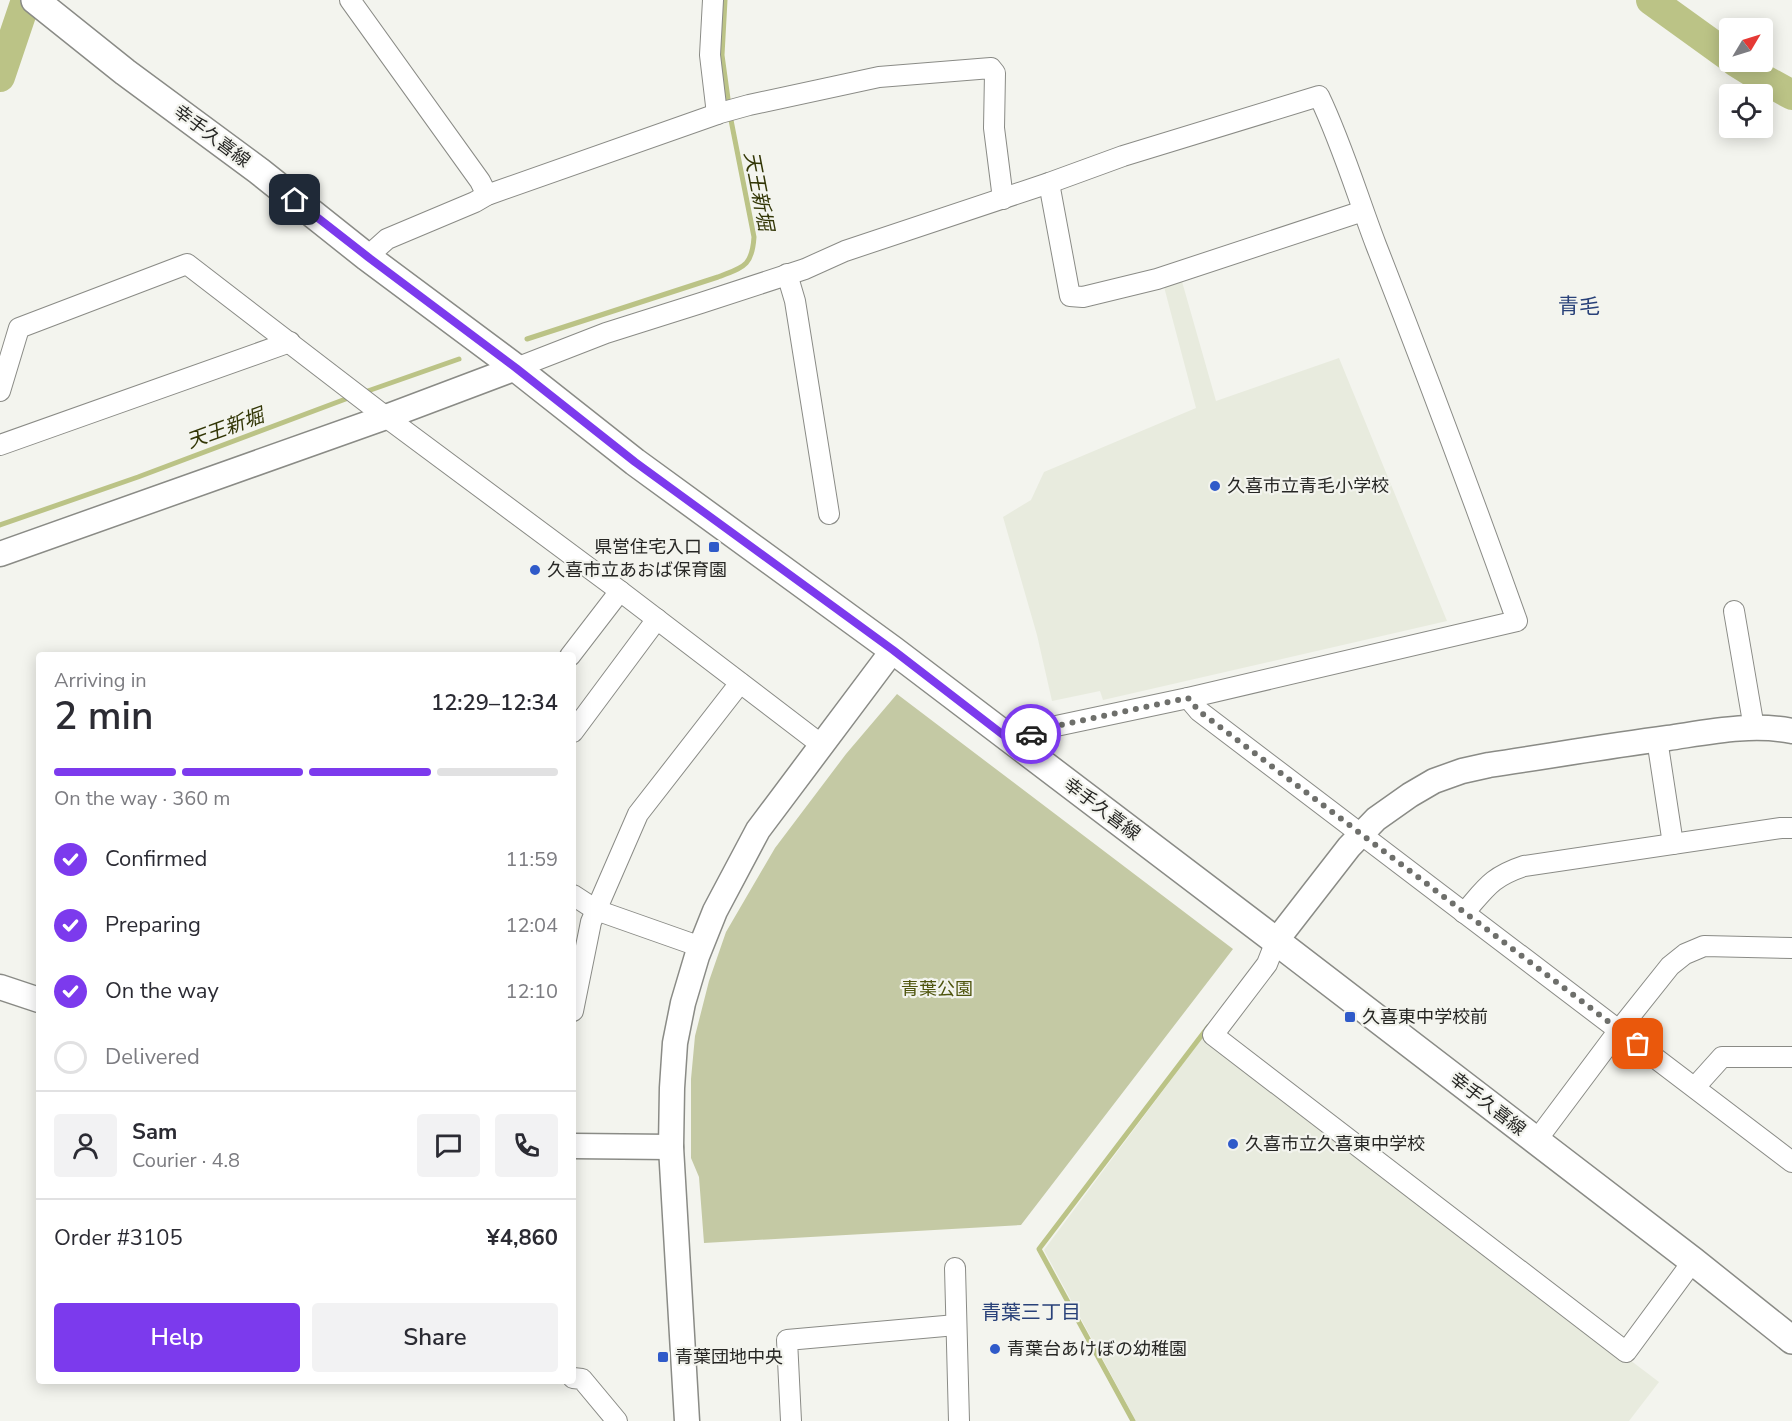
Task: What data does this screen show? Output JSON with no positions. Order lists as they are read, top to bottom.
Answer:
{
  "streets": {
    "main road": ["幸手久喜線"]
  },
  "districts": ["青毛", "青葉三丁目"],
  "water": ["天王新堀"],
  "parks": ["青葉公園"],
  "places": {
    "other": [
      "久喜市立青毛小学校",
      "久喜市立あおば保育園",
      "久喜市立久喜東中学校",
      "青葉台あけぼの幼稚園"
    ],
    "transit": ["県営住宅入口", "久喜東中学校前", "青葉団地中央"]
  },
  "north": "top right",
  "page": {
    "heading": ["2 min", "Arriving in", "12:29–12:34"],
    "panel": [
      "Sam",
      "Courier · 4.8",
      "Order #3105",
      "¥4,860"
    ],
    "bar": "On the way · 360 m",
    "list": [
      ["Confirmed", "11:59"],
      ["Preparing", "12:04"],
      ["On the way", "12:10"],
      "Delivered"
    ],
    "buttons": ["Help", "Share"]
  }
}
